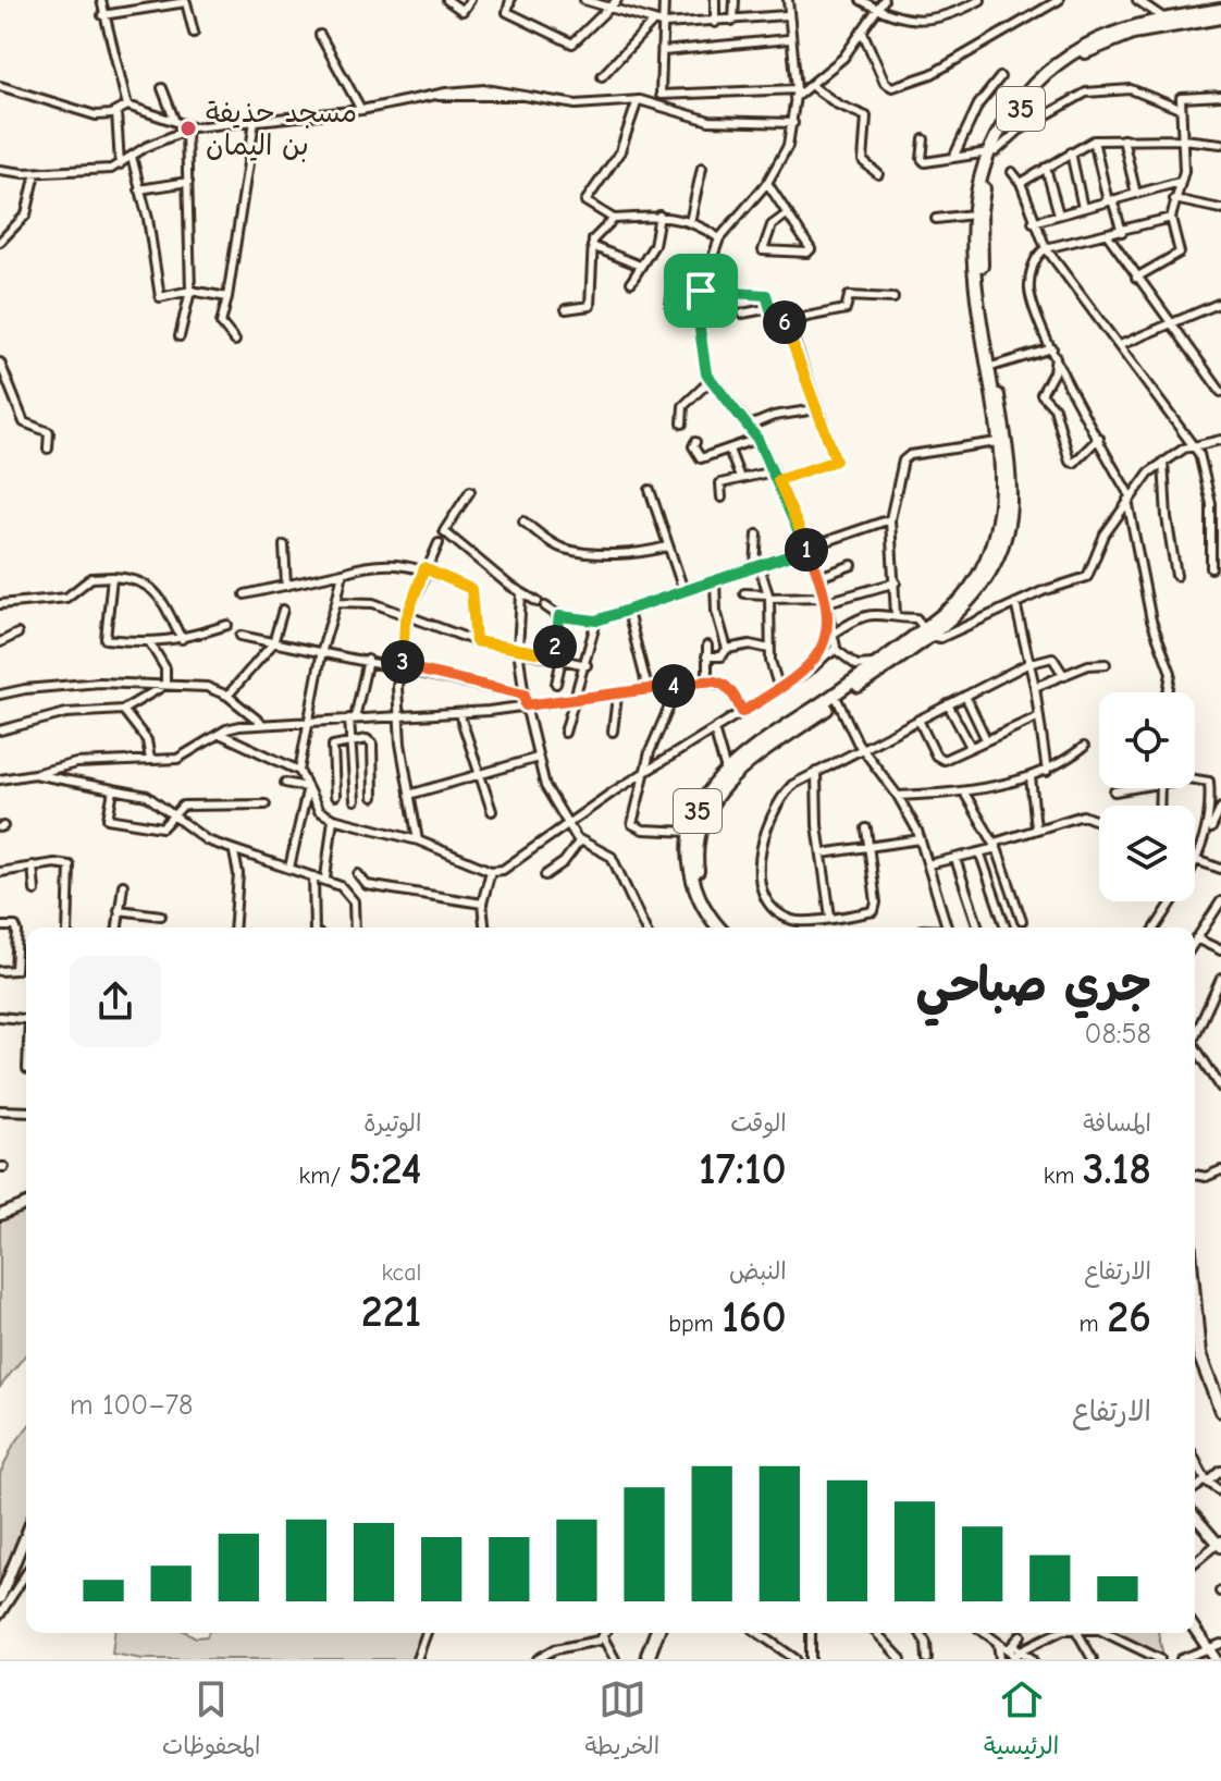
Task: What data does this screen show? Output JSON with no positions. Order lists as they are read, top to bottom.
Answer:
{
  "streets": {
    "highway": ["35"]
  },
  "places": ["مسجد حذيفة بن اليمان"],
  "page": {
    "pins": [
      "6",
      "1",
      "2",
      "3",
      "4"
    ],
    "heading": ["جري صباحي", "08:58"],
    "stats": [
      ["المسافة", "3.18 km"],
      ["الوقت", "17:10"],
      ["الوتيرة", "5:24 /km"],
      ["الارتفاع", "26 m"],
      ["النبض", "160 bpm"],
      ["kcal", "221"]
    ],
    "chart": ["الارتفاع", "78–100 m"],
    "tabs": ["الرئيسية", "الخريطة", "المحفوظات"]
  }
}
